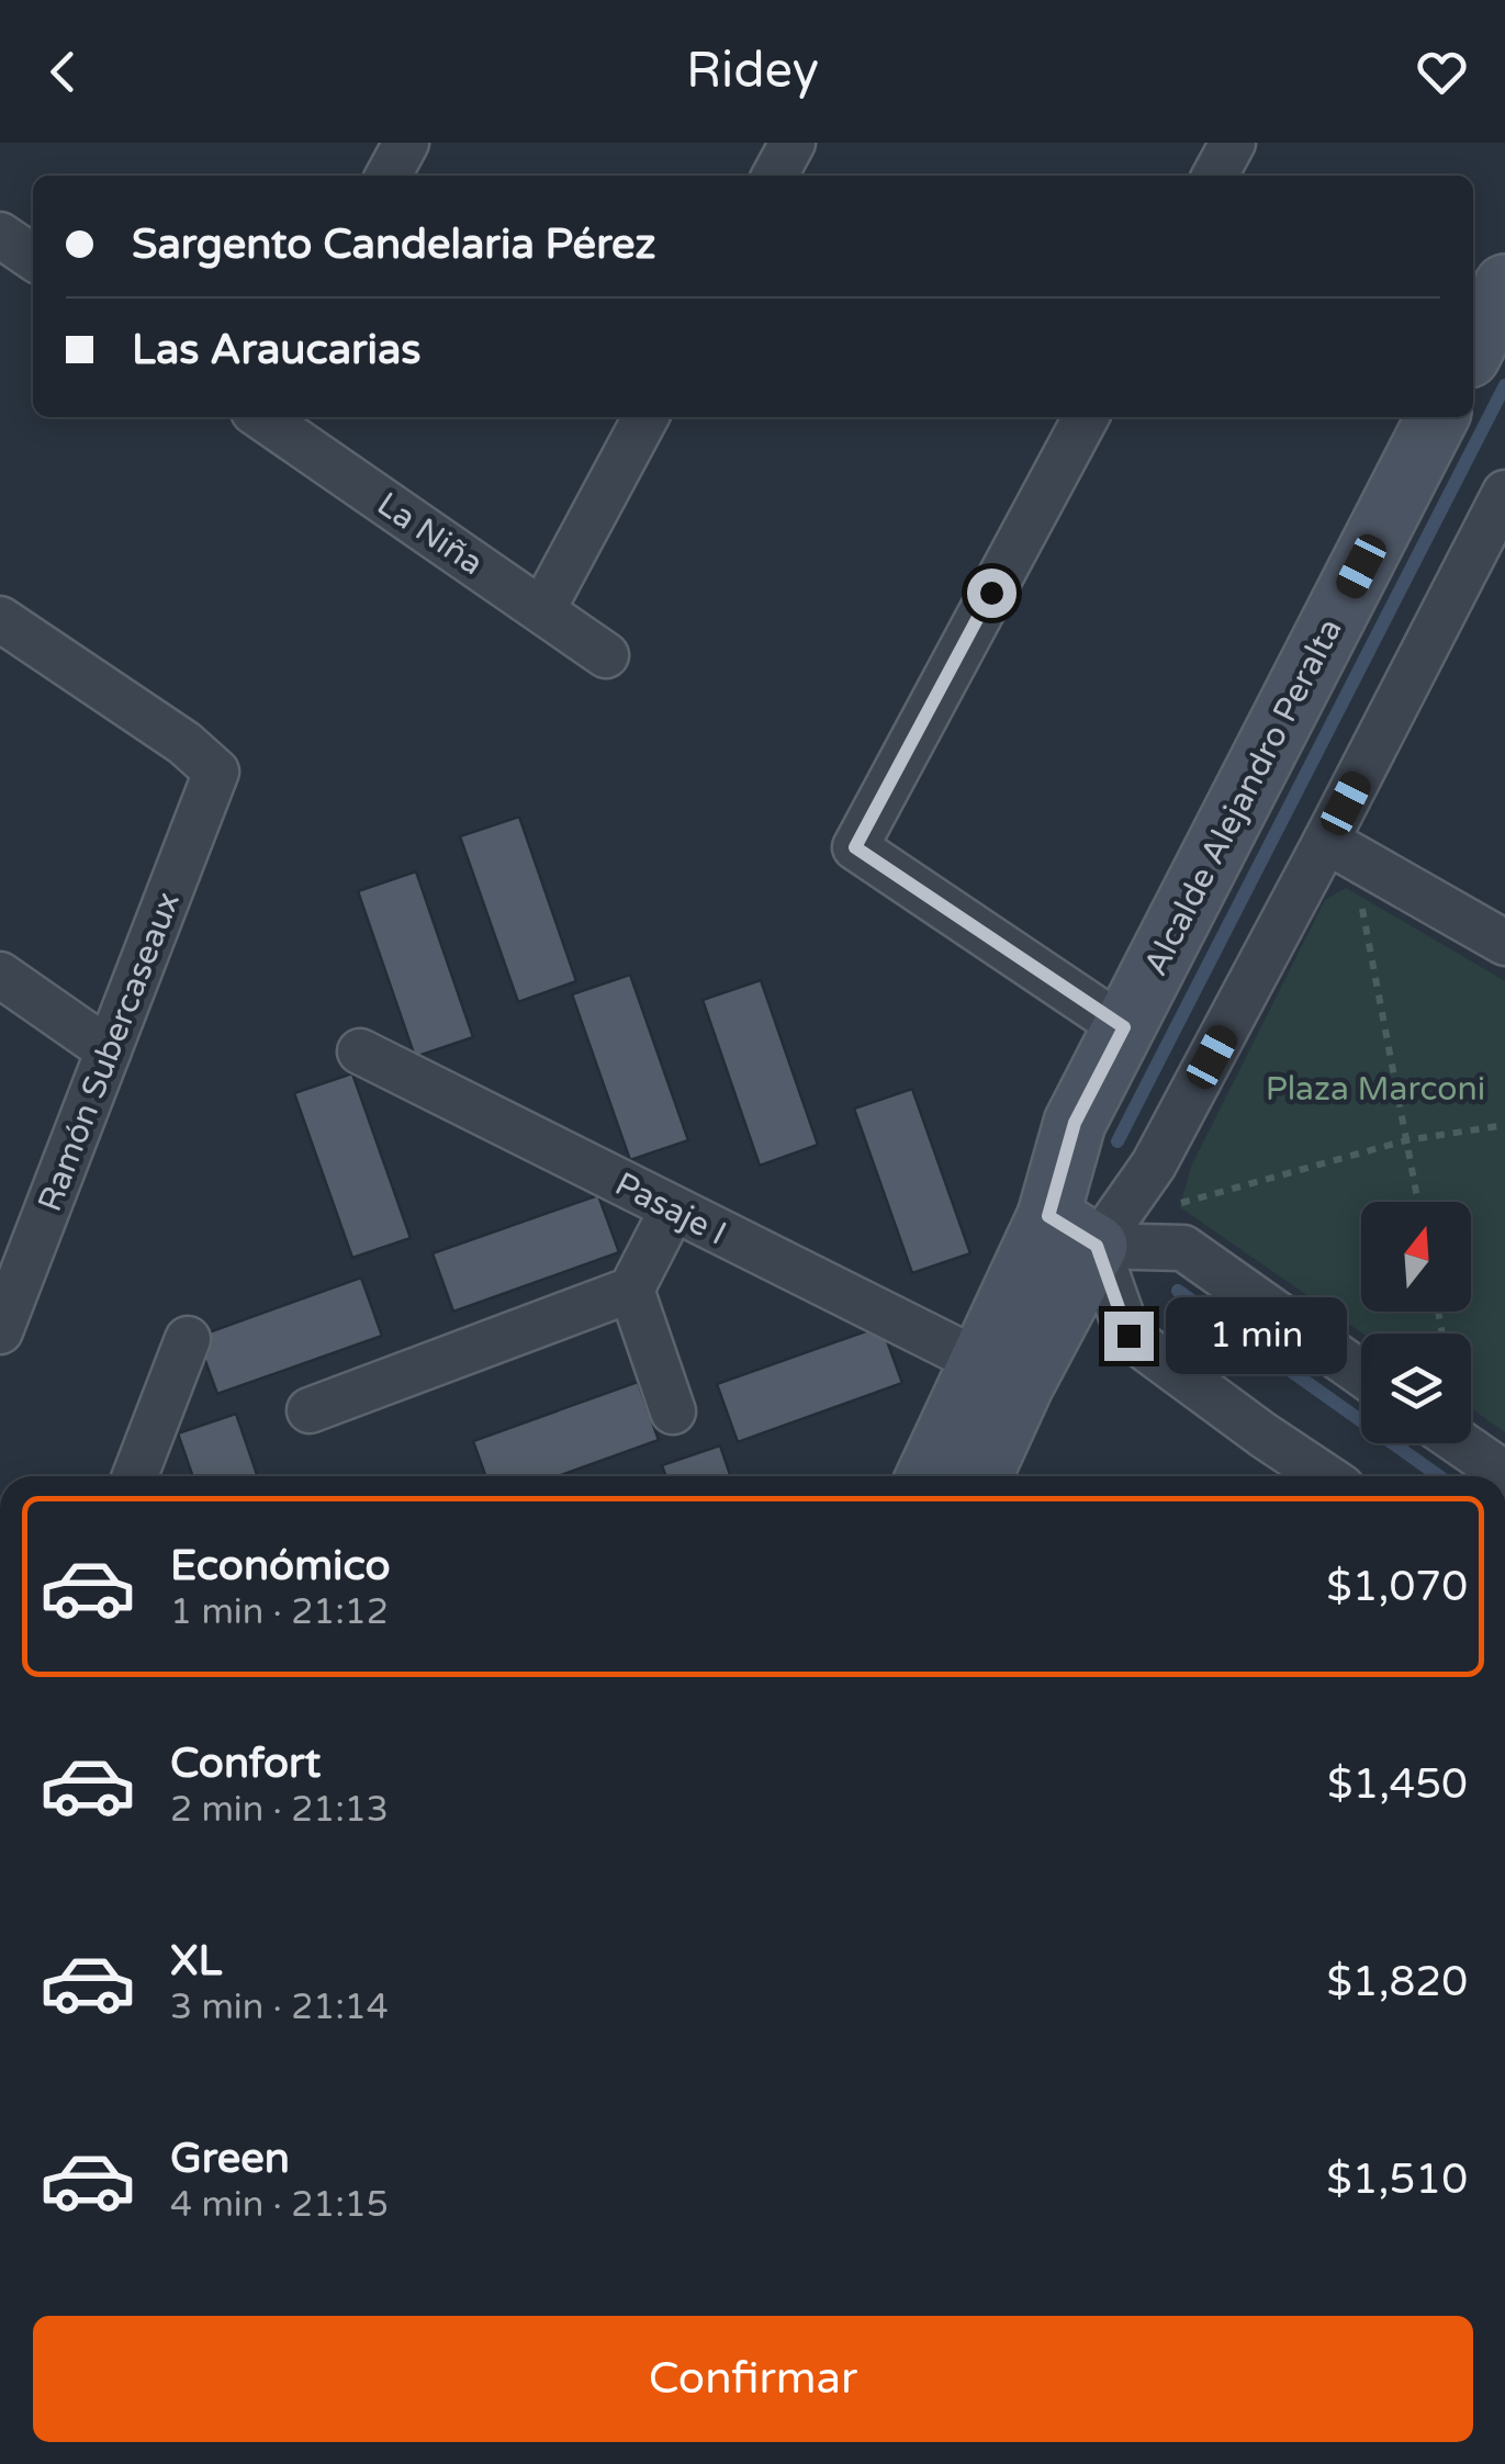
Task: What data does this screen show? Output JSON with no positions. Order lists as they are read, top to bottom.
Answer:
{
  "streets": {
    "main road": ["Alcalde Alejandro Peralta"],
    "street": ["La Niña", "Ramón Subercaseaux", "Pasaje I"]
  },
  "crossings": [
    ["Alcalde Alejandro Peralta", "Pasaje I"]
  ],
  "parks": ["Plaza Marconi"],
  "north": "top",
  "page": {
    "header": "Ridey",
    "banner": ["Sargento Candelaria Pérez", "Las Araucarias"],
    "bubble": "1 min",
    "list": [
      {
        "name": "Económico",
        "note": "1 min · 21:12",
        "value": "$1,070"
      },
      {
        "name": "Confort",
        "note": "2 min · 21:13",
        "value": "$1,450"
      },
      {
        "name": "XL",
        "note": "3 min · 21:14",
        "value": "$1,820"
      },
      {
        "name": "Green",
        "note": "4 min · 21:15",
        "value": "$1,510"
      }
    ],
    "buttons": "Confirmar"
  }
}
